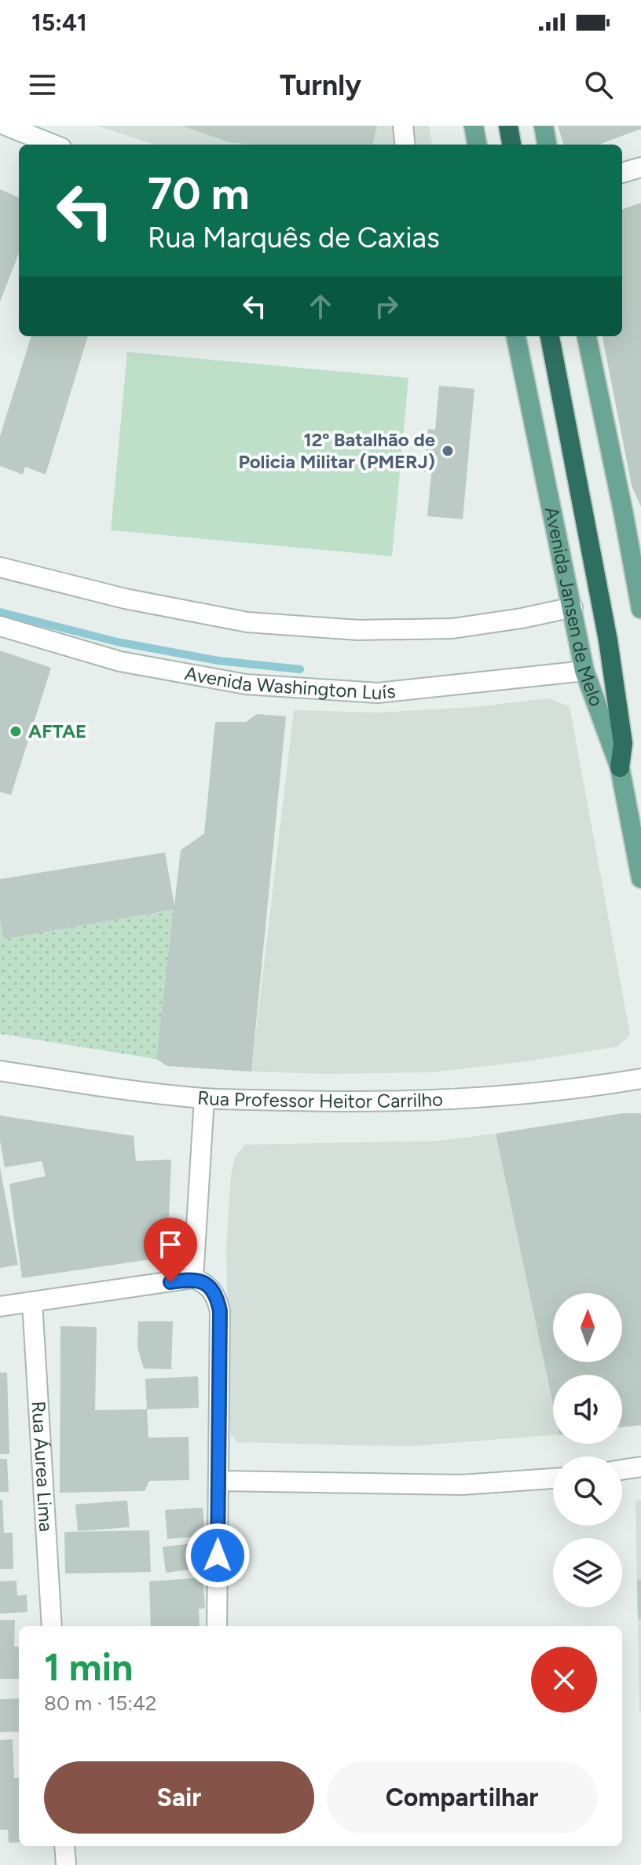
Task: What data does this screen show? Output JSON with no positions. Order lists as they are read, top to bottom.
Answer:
{
  "streets": {
    "main road": ["Avenida Jansen de Melo"],
    "street": ["Avenida Washington Luís", "Rua Professor Heitor Carrilho", "Rua Áurea Lima"]
  },
  "crossings": [
    ["Avenida Jansen de Melo", "Avenida Washington Luís"]
  ],
  "places": ["12º Batalhão de Policia Militar (PMERJ)", "AFTAE"],
  "north": "top",
  "page": {
    "status": "15:41",
    "header": "Turnly",
    "turn": ["70 m", "Rua Marquês de Caxias"],
    "heading": ["1 min", "80 m · 15:42"],
    "buttons": ["Sair", "Compartilhar"]
  }
}
